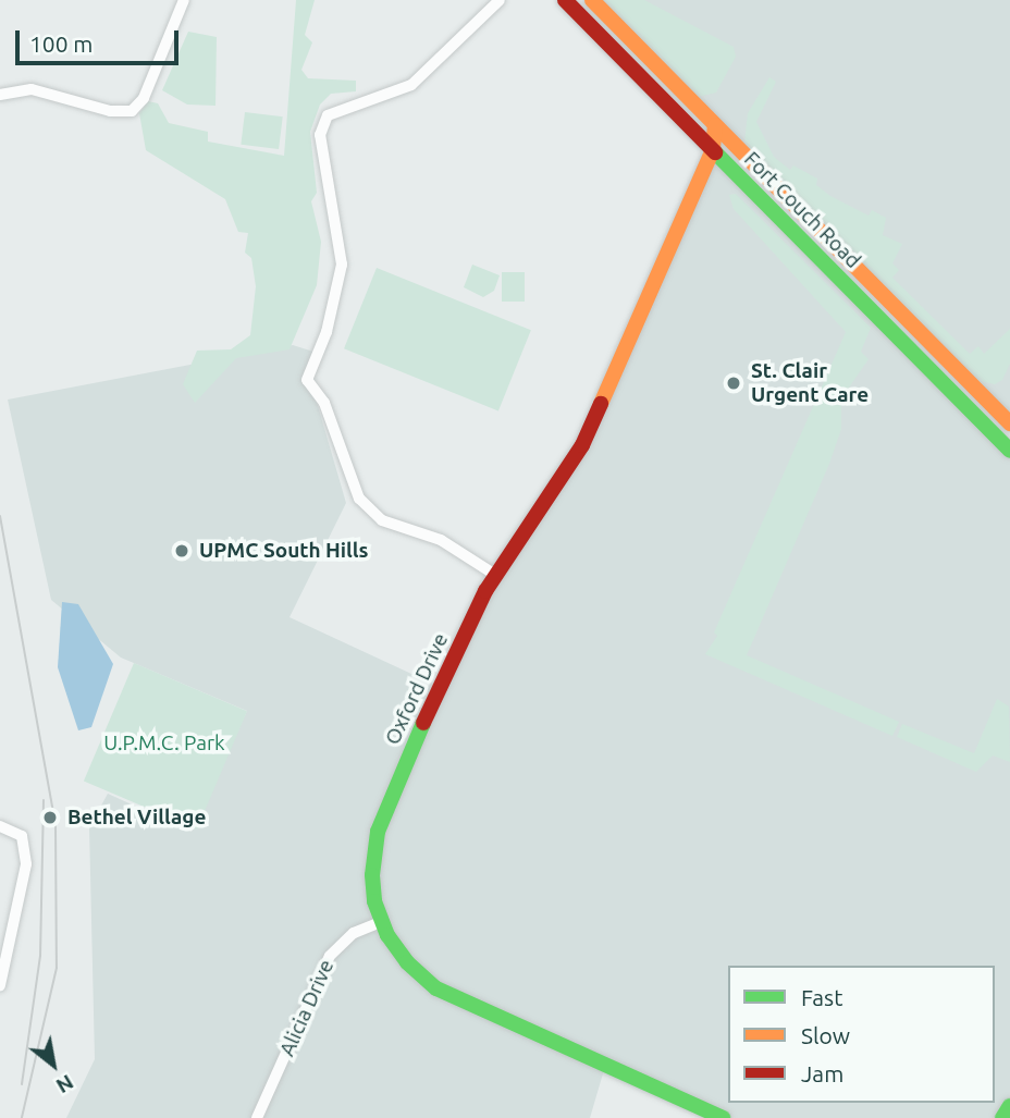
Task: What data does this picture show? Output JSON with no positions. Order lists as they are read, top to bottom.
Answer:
{
  "streets": {
    "street": ["Fort Couch Road", "Oxford Drive", "Alicia Drive"]
  },
  "crossings": [
    ["Fort Couch Road", "Oxford Drive"],
    ["Oxford Drive", "Alicia Drive"]
  ],
  "parks": ["U.P.M.C. Park"],
  "places": ["St. Clair Urgent Care", "UPMC South Hills", "Bethel Village"],
  "legend": ["Fast", "Slow", "Jam"],
  "scale_bar": "100 m",
  "north": "bottom right"
}
